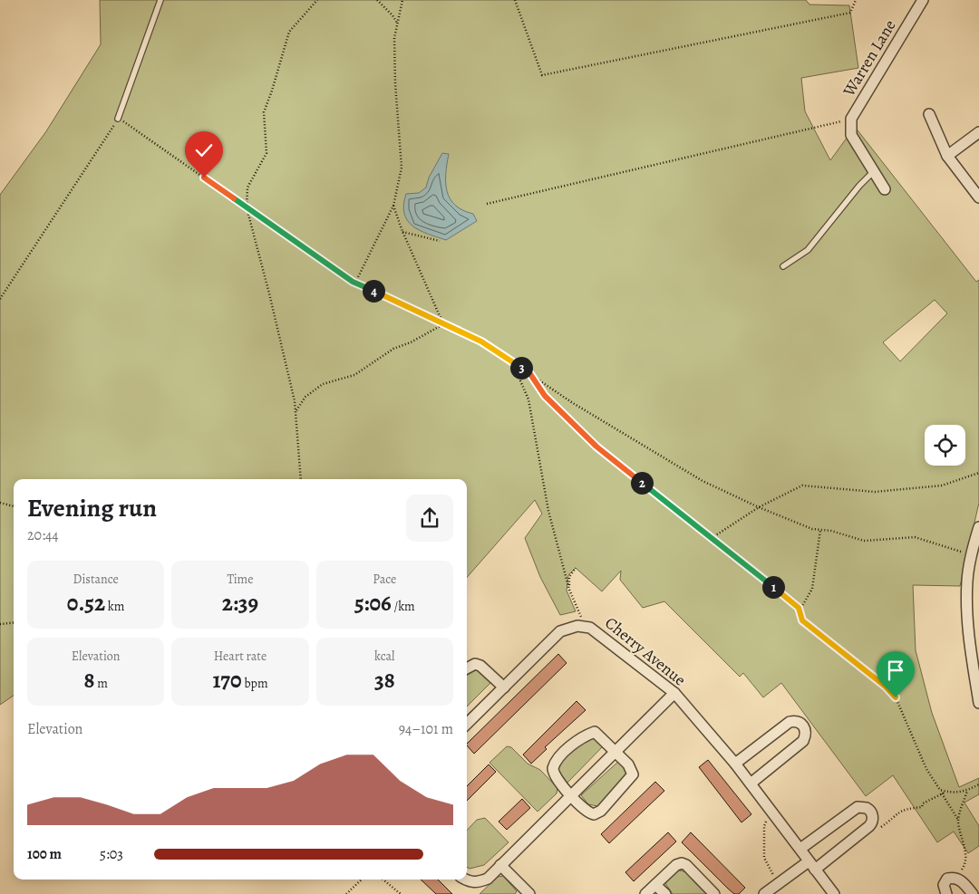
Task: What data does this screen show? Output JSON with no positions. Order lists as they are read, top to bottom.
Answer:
{
  "streets": {
    "street": ["Warren Lane", "Cherry Avenue"]
  },
  "page": {
    "pins": [
      "4",
      "3",
      "2",
      "1"
    ],
    "heading": ["Evening run", "20:44"],
    "stats": [
      ["Distance", "0.52 km"],
      ["Time", "2:39"],
      ["Pace", "5:06 /km"],
      ["Elevation", "8 m"],
      ["Heart rate", "170 bpm"],
      ["kcal", "38"]
    ],
    "chart": ["Elevation", "94–101 m"],
    "list": [
      {
        "name": "100 m",
        "note": "5:03"
      }
    ]
  }
}
